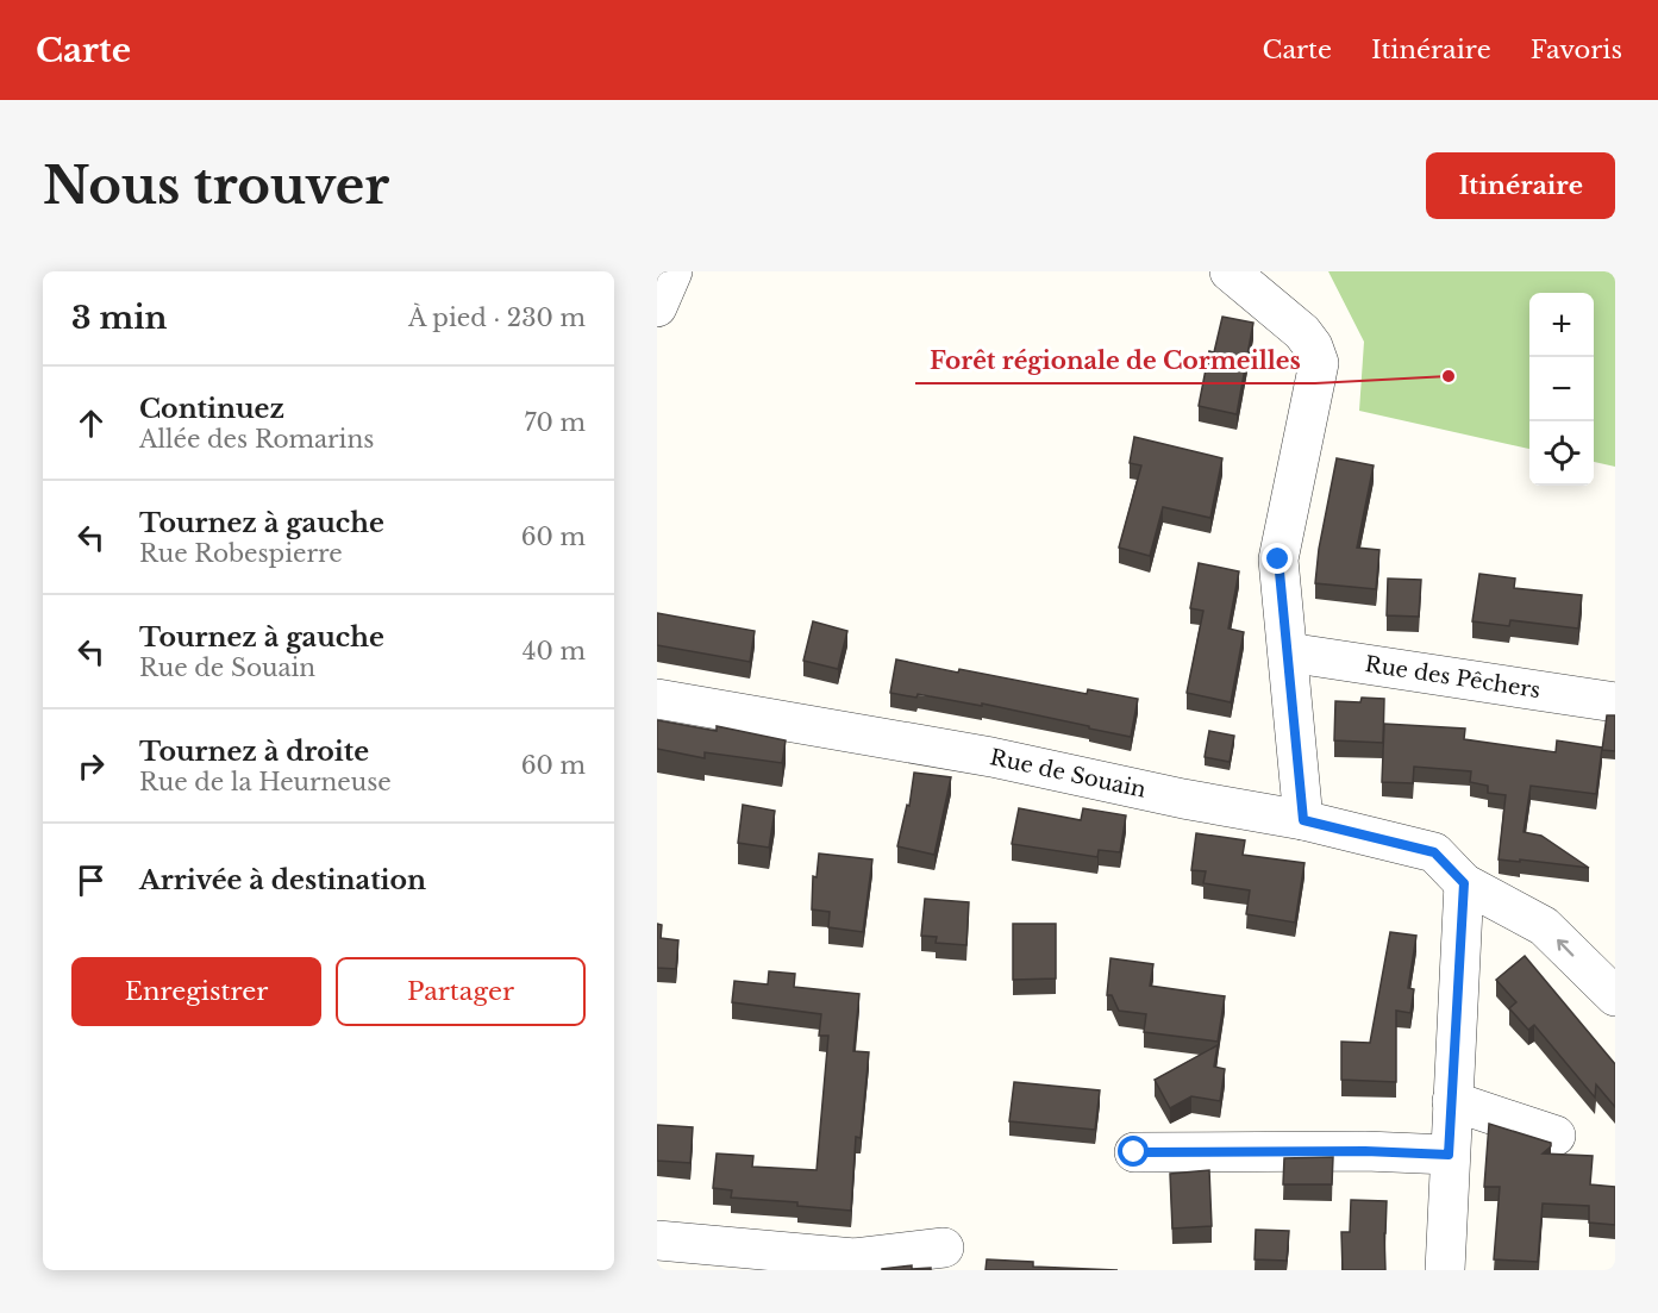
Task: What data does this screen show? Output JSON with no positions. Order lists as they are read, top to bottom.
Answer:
{
  "streets": {
    "street": ["Rue des Pêchers", "Rue de Souain"]
  },
  "places": ["Forêt régionale de Cormeilles"],
  "page": {
    "header": "Carte",
    "nav": ["Carte", "Itinéraire", "Favoris"],
    "buttons": [
      "Itinéraire",
      ["Enregistrer", "Partager"]
    ],
    "title": "Nous trouver",
    "heading": ["3 min", "À pied · 230 m"],
    "map_buttons": ["+", "−"],
    "list": [
      ["Continuez", "Allée des Romarins", "70 m"],
      ["Tournez à gauche", "Rue Robespierre", "60 m"],
      ["Tournez à gauche", "Rue de Souain", "40 m"],
      ["Tournez à droite", "Rue de la Heurneuse", "60 m"],
      "Arrivée à destination"
    ]
  }
}
